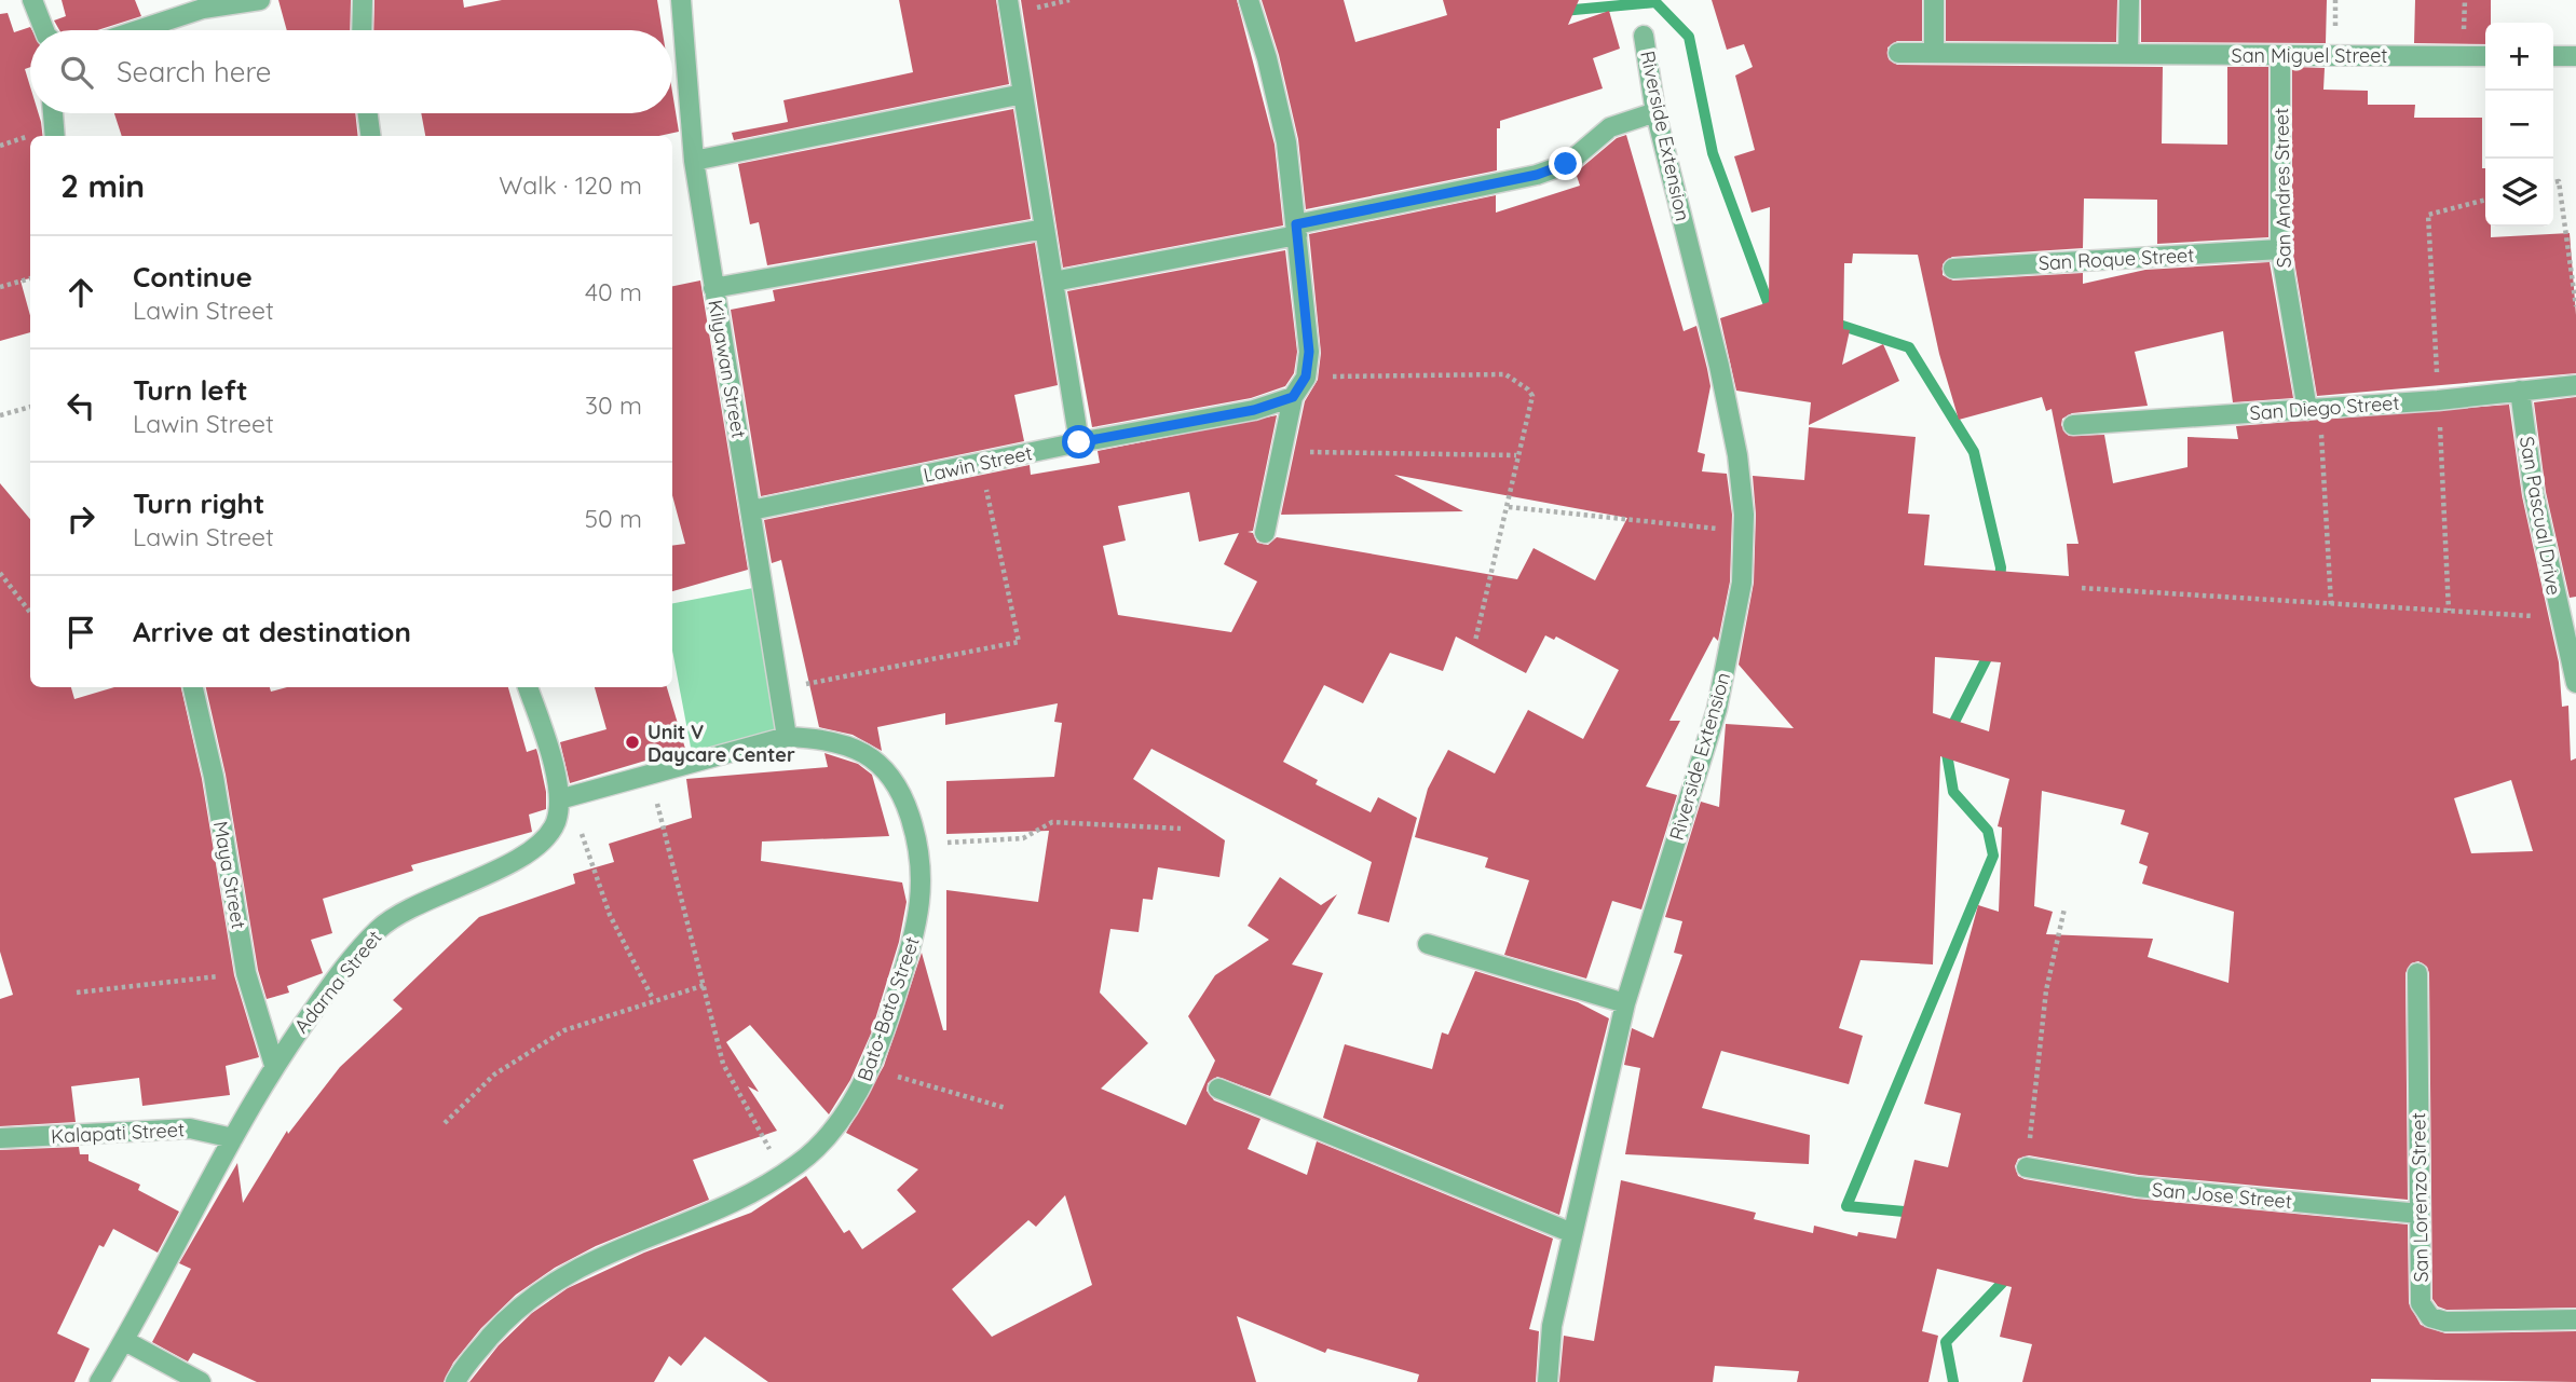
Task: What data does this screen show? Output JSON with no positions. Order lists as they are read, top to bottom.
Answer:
{
  "streets": {
    "street": [
      "San Miguel Street",
      "Riverside Extension",
      "San Andres Street",
      "San Roque Street",
      "Kilyawan Street",
      "San Diego Street",
      "Lawin Street",
      "San Pascual Drive",
      "Maya Street",
      "Adarna Street",
      "Bato-Bato Street",
      "Kalapati Street",
      "San Jose Street",
      "San Lorenzo Street"
    ]
  },
  "crossings": [
    ["San Miguel Street", "San Andres Street"],
    ["San Andres Street", "San Roque Street"],
    ["San Andres Street", "San Diego Street"],
    ["Kilyawan Street", "Lawin Street"],
    ["Kilyawan Street", "Bato-Bato Street"],
    ["San Diego Street", "San Pascual Drive"],
    ["Maya Street", "Adarna Street"],
    ["Adarna Street", "Bato-Bato Street"],
    ["Adarna Street", "Kalapati Street"],
    ["San Jose Street", "San Lorenzo Street"]
  ],
  "places": ["Unit V Daycare Center"],
  "page": {
    "map_buttons": ["+", "−"],
    "search": "Search here",
    "heading": ["2 min", "Walk · 120 m"],
    "list": [
      ["Continue", "Lawin Street", "40 m"],
      ["Turn left", "Lawin Street", "30 m"],
      ["Turn right", "Lawin Street", "50 m"],
      "Arrive at destination"
    ]
  }
}
